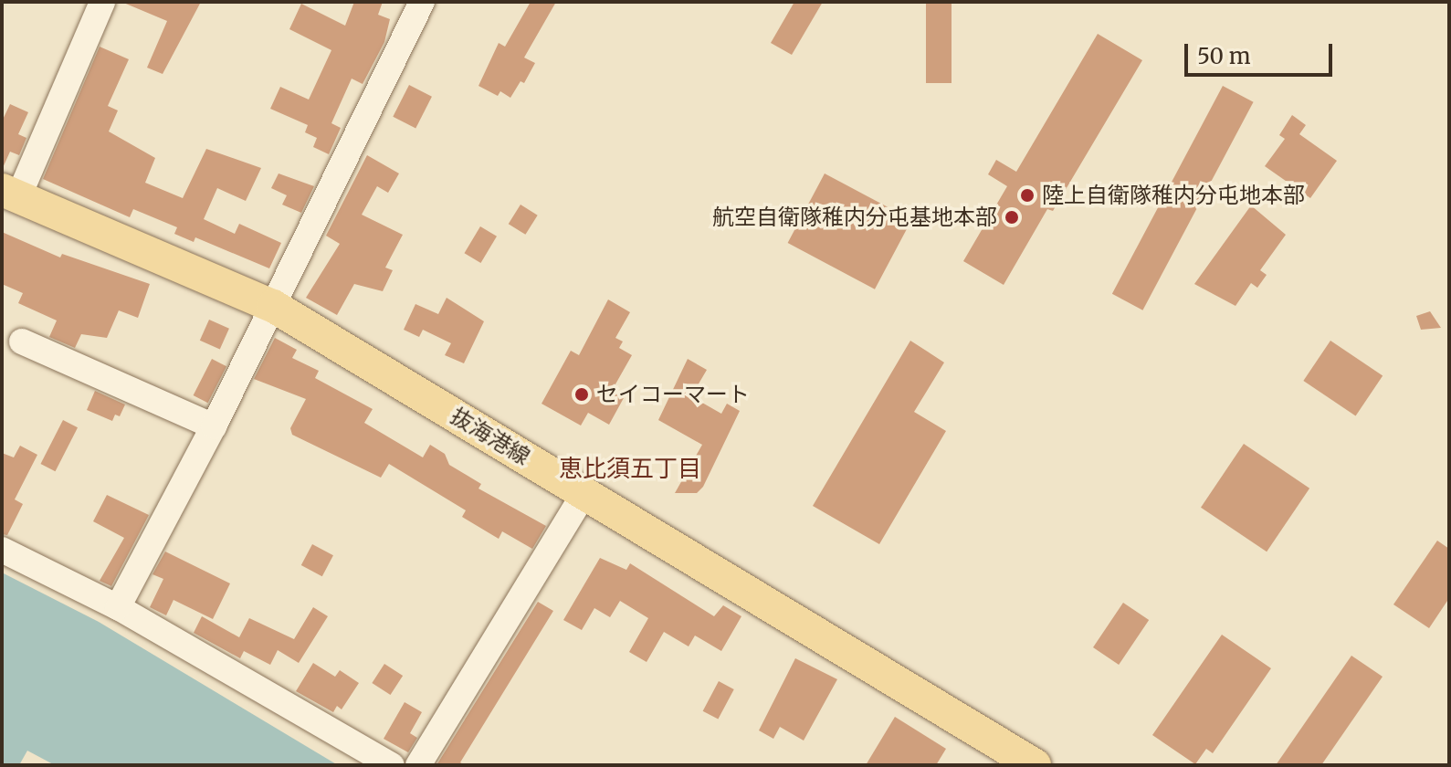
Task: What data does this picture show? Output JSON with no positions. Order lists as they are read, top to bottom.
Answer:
{
  "streets": {
    "main road": ["抜海港線"]
  },
  "districts": ["恵比須五丁目"],
  "places": ["陸上自衛隊稚内分屯地本部", "航空自衛隊稚内分屯基地本部", "セイコーマート"],
  "scale_bar": "50 m"
}
